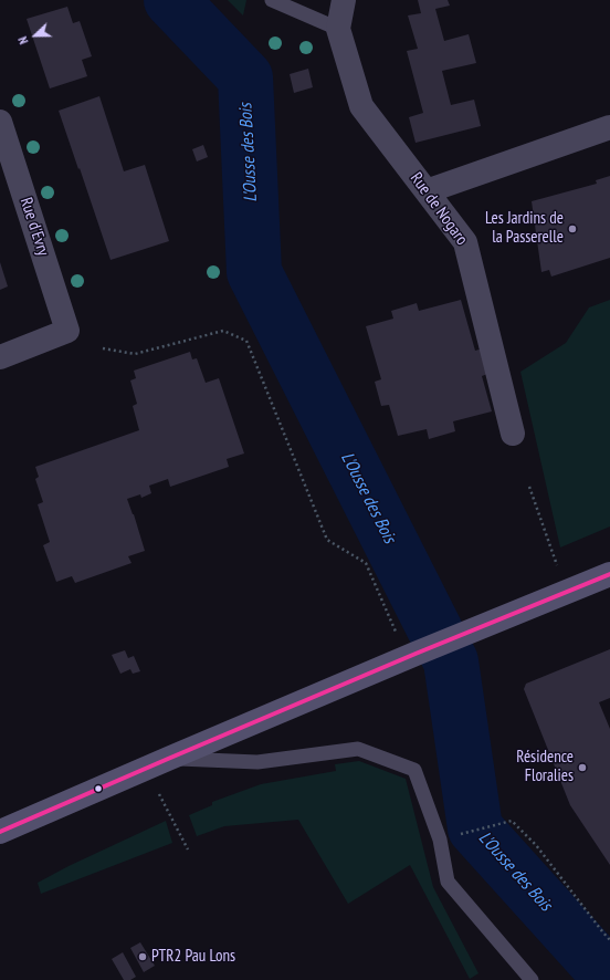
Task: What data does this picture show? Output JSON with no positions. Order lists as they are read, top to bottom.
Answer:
{
  "streets": {
    "street": ["Rue de Nogaro", "Rue d'Evry"]
  },
  "water": ["L'Ousse des Bois"],
  "places": ["Les Jardins de la Passerelle", "Résidence Floralies", "PTR2 Pau Lons"],
  "north": "left"
}
